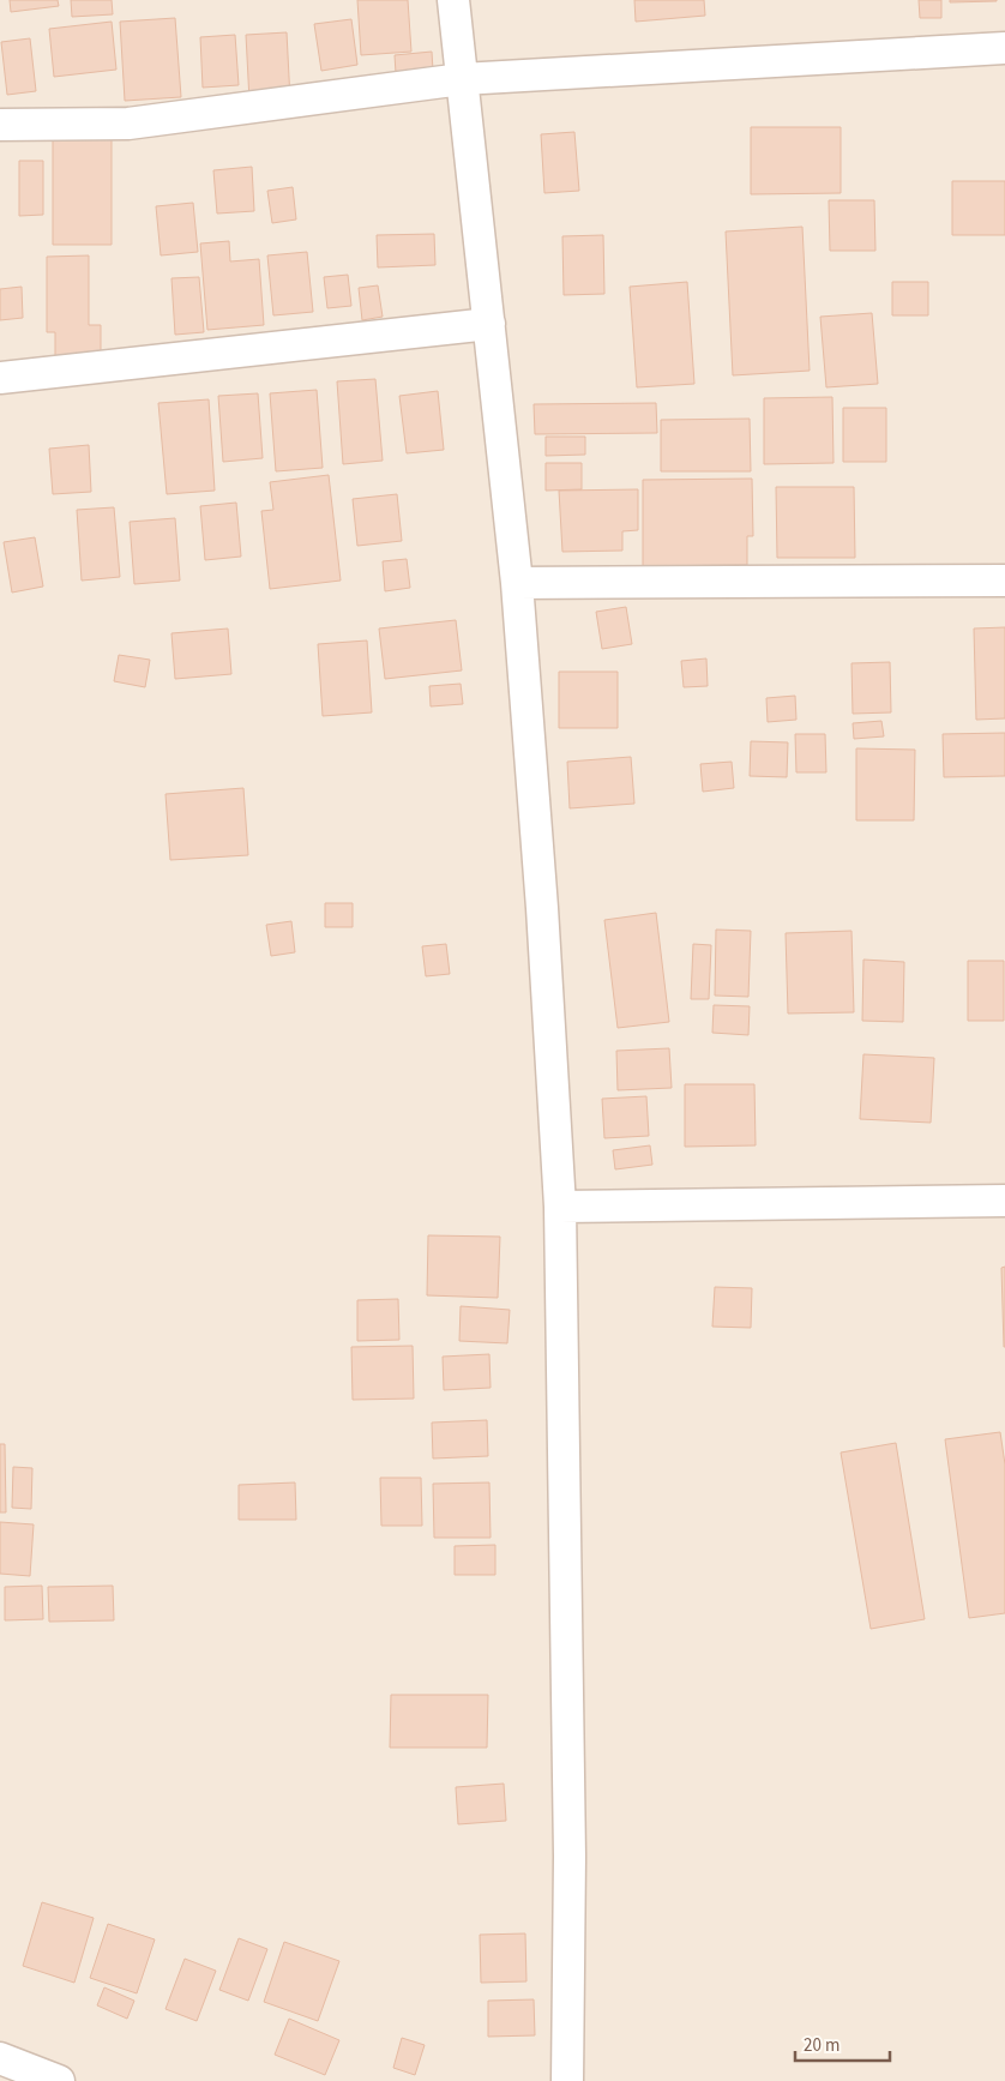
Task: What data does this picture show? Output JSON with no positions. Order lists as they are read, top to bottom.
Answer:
{
  "scale_bar": "20 m"
}
